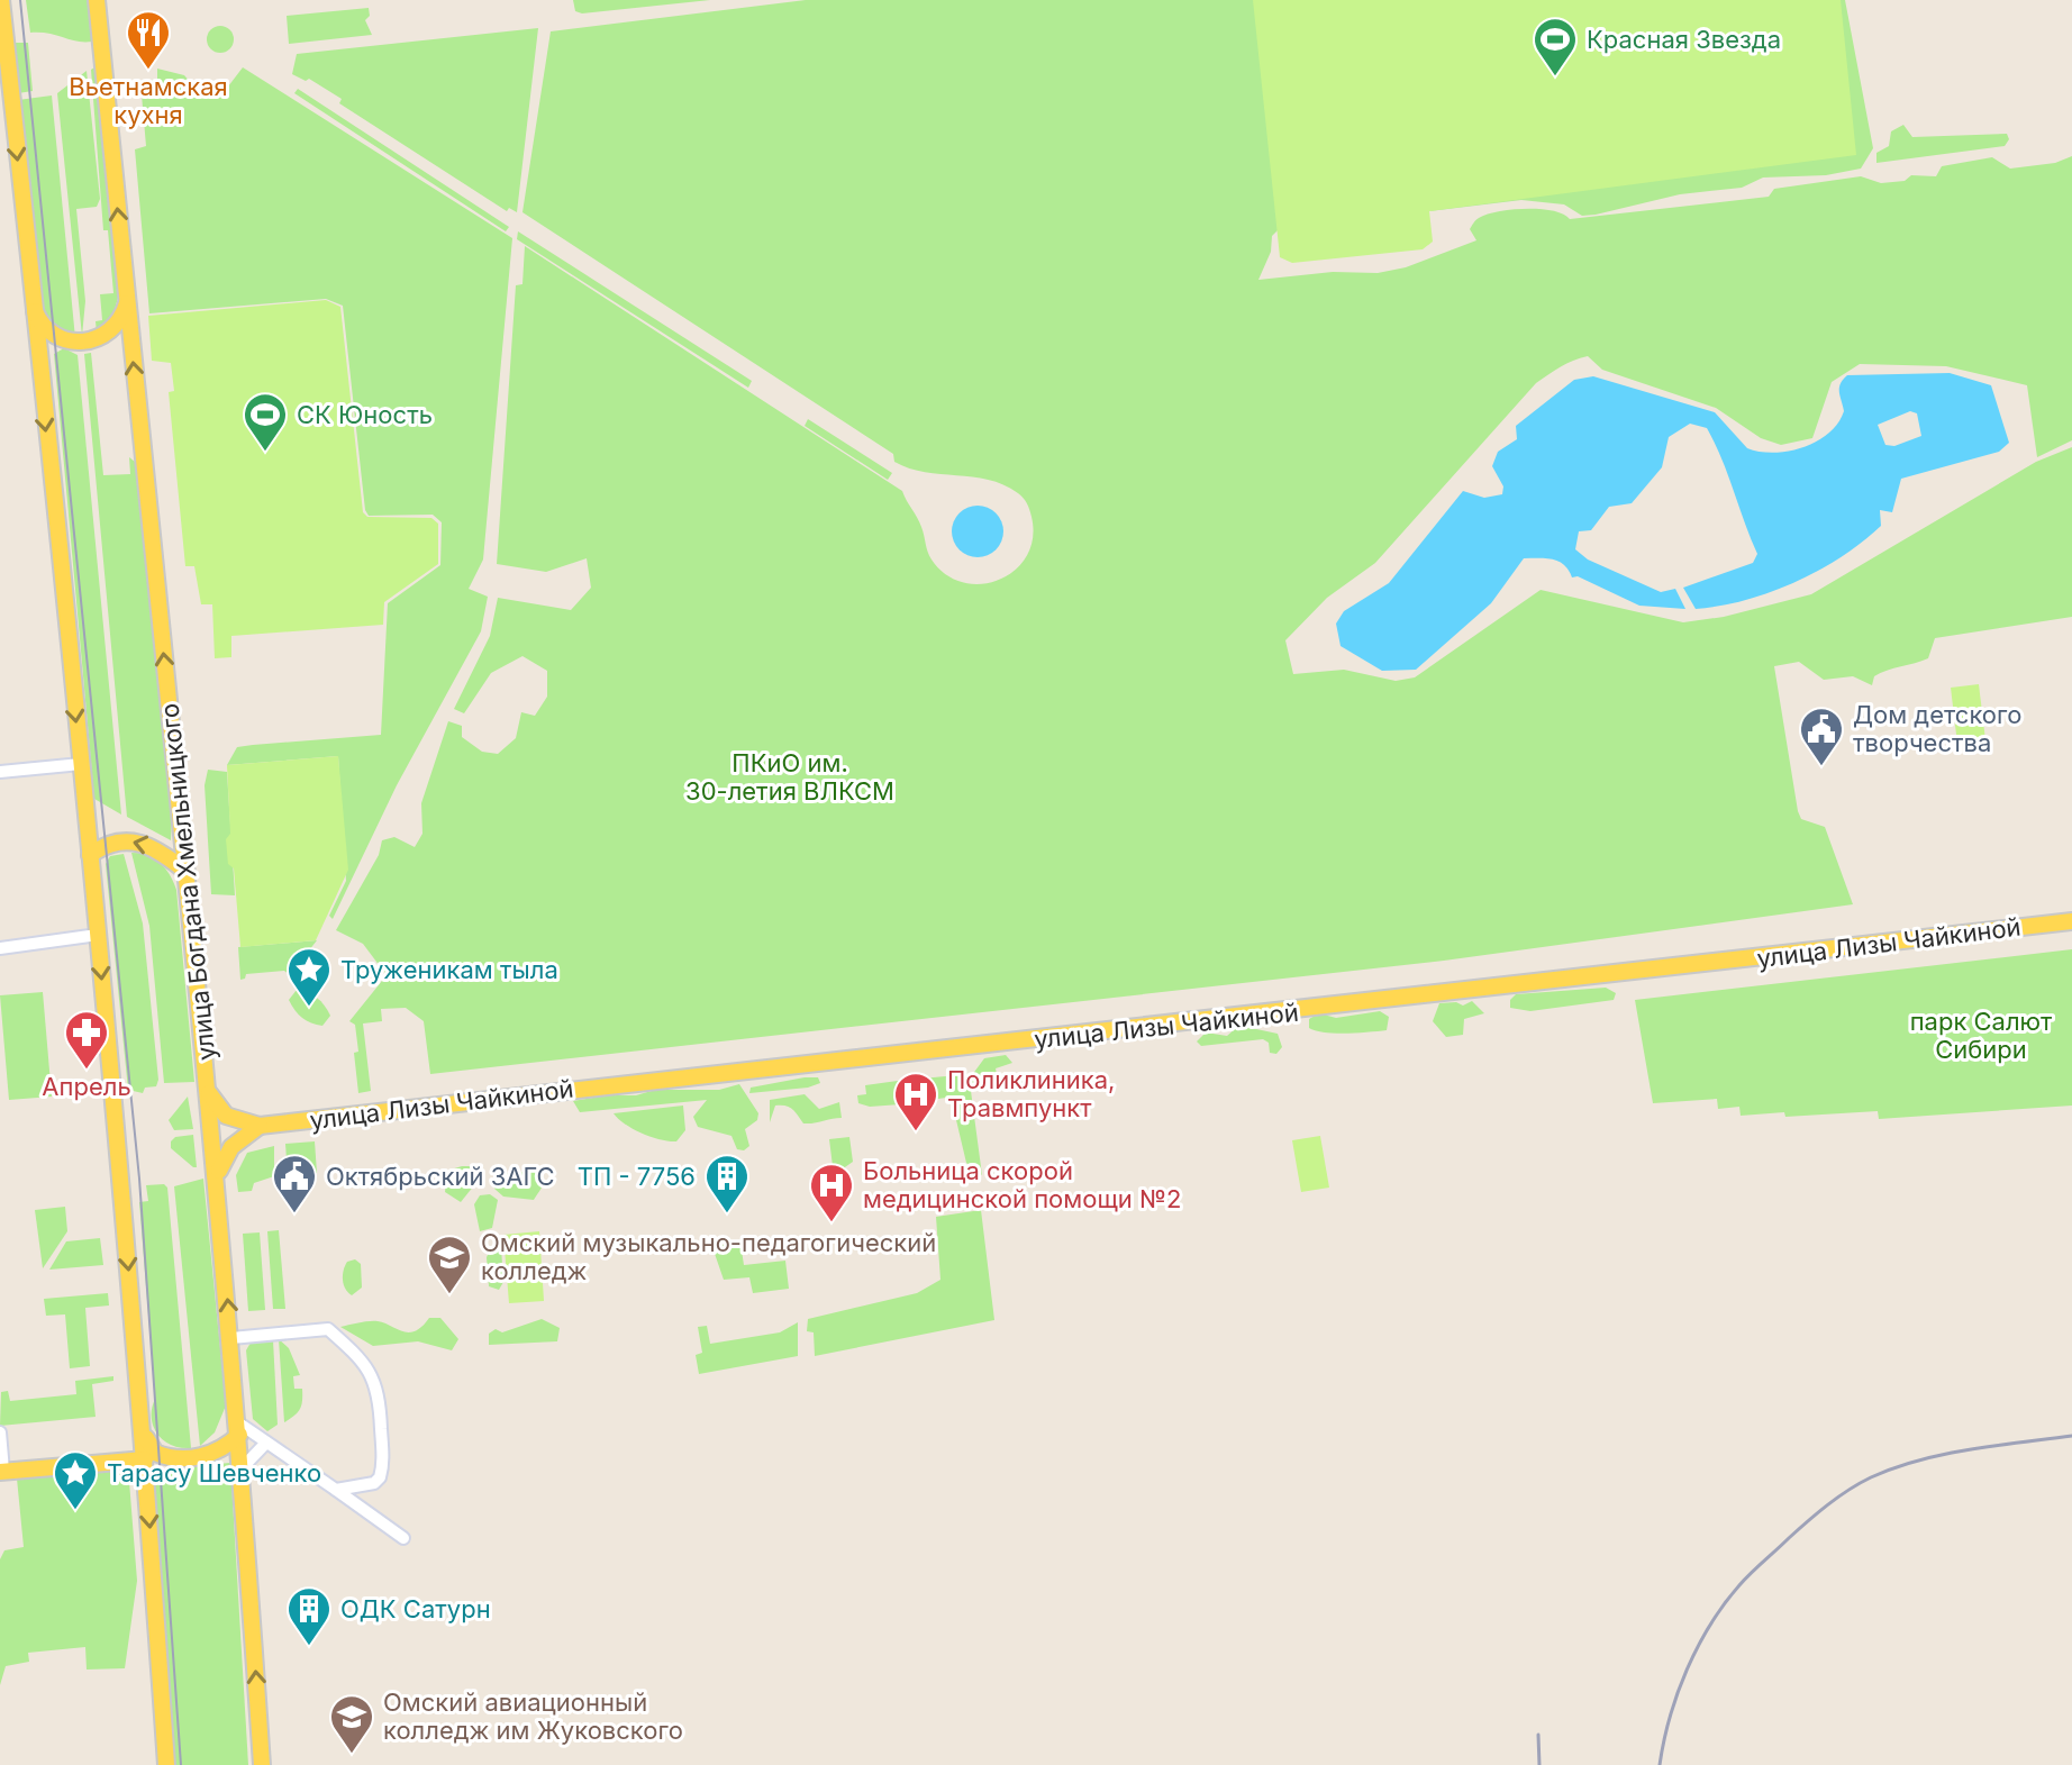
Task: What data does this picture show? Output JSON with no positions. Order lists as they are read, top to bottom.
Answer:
{
  "streets": {
    "main road": ["улица Богдана Хмельницкого", "улица Лизы Чайкиной"]
  },
  "parks": ["ПКиО им. 30-летия ВЛКСМ", "парк Салют Сибири"],
  "places": {
    "restaurant": ["Вьетнамская кухня"],
    "sports": ["Красная Звезда", "СК Юность"],
    "public building": ["Дом детского творчества", "Октябрьский ЗАГС"],
    "place": ["Труженикам тыла", "Тарасу Шевченко"],
    "pharmacy": ["Апрель"],
    "hospital": ["Поликлиника, Травмпункт", "Больница скорой медицинской помощи №2"],
    "building": ["ТП - 7756", "ОДК Сатурн"],
    "school or university": ["Омский музыкально-педагогический колледж", "Омский авиационный колледж им Жуковского"]
  }
}
